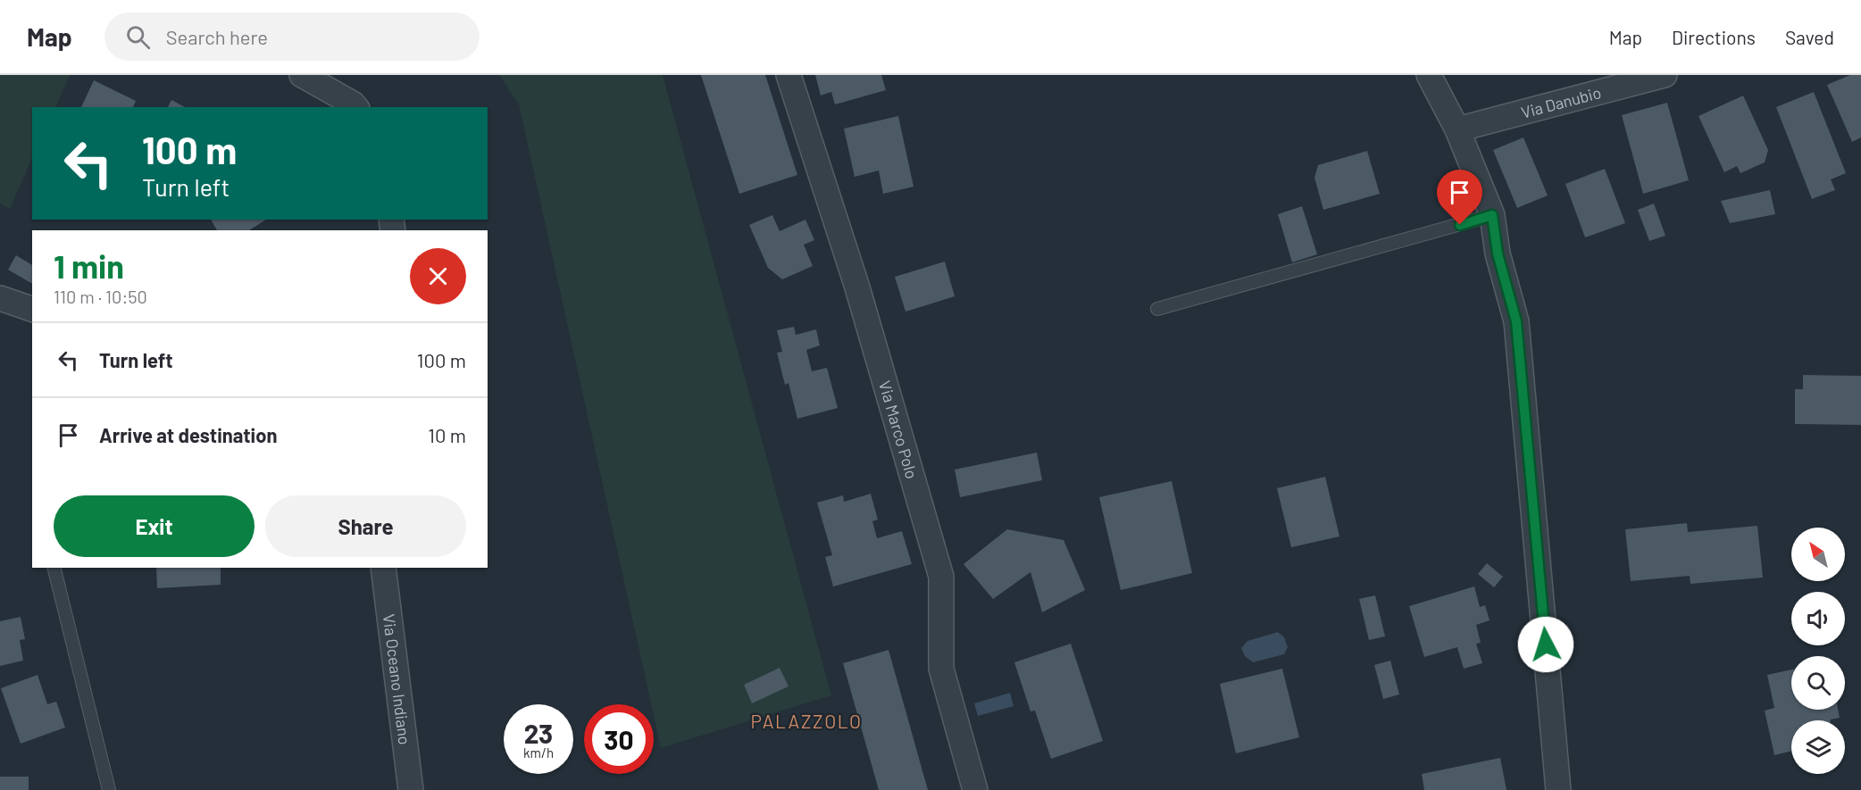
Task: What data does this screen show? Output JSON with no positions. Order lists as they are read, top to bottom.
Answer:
{
  "streets": {
    "street": ["Via Danubio", "Via Marco Polo", "Via Oceano Indiano"]
  },
  "districts": ["PALAZZOLO"],
  "north": "top left",
  "page": {
    "header": "Map",
    "search": "Search here",
    "nav": ["Map", "Directions", "Saved"],
    "turn": ["100 m", "Turn left"],
    "heading": ["1 min", "110 m · 10:50"],
    "list": [
      {
        "name": "Turn left",
        "value": "100 m"
      },
      {
        "name": "Arrive at destination",
        "value": "10 m"
      }
    ],
    "buttons": ["Exit", "Share"],
    "speed": "23 km/h",
    "limit": "30"
  }
}
